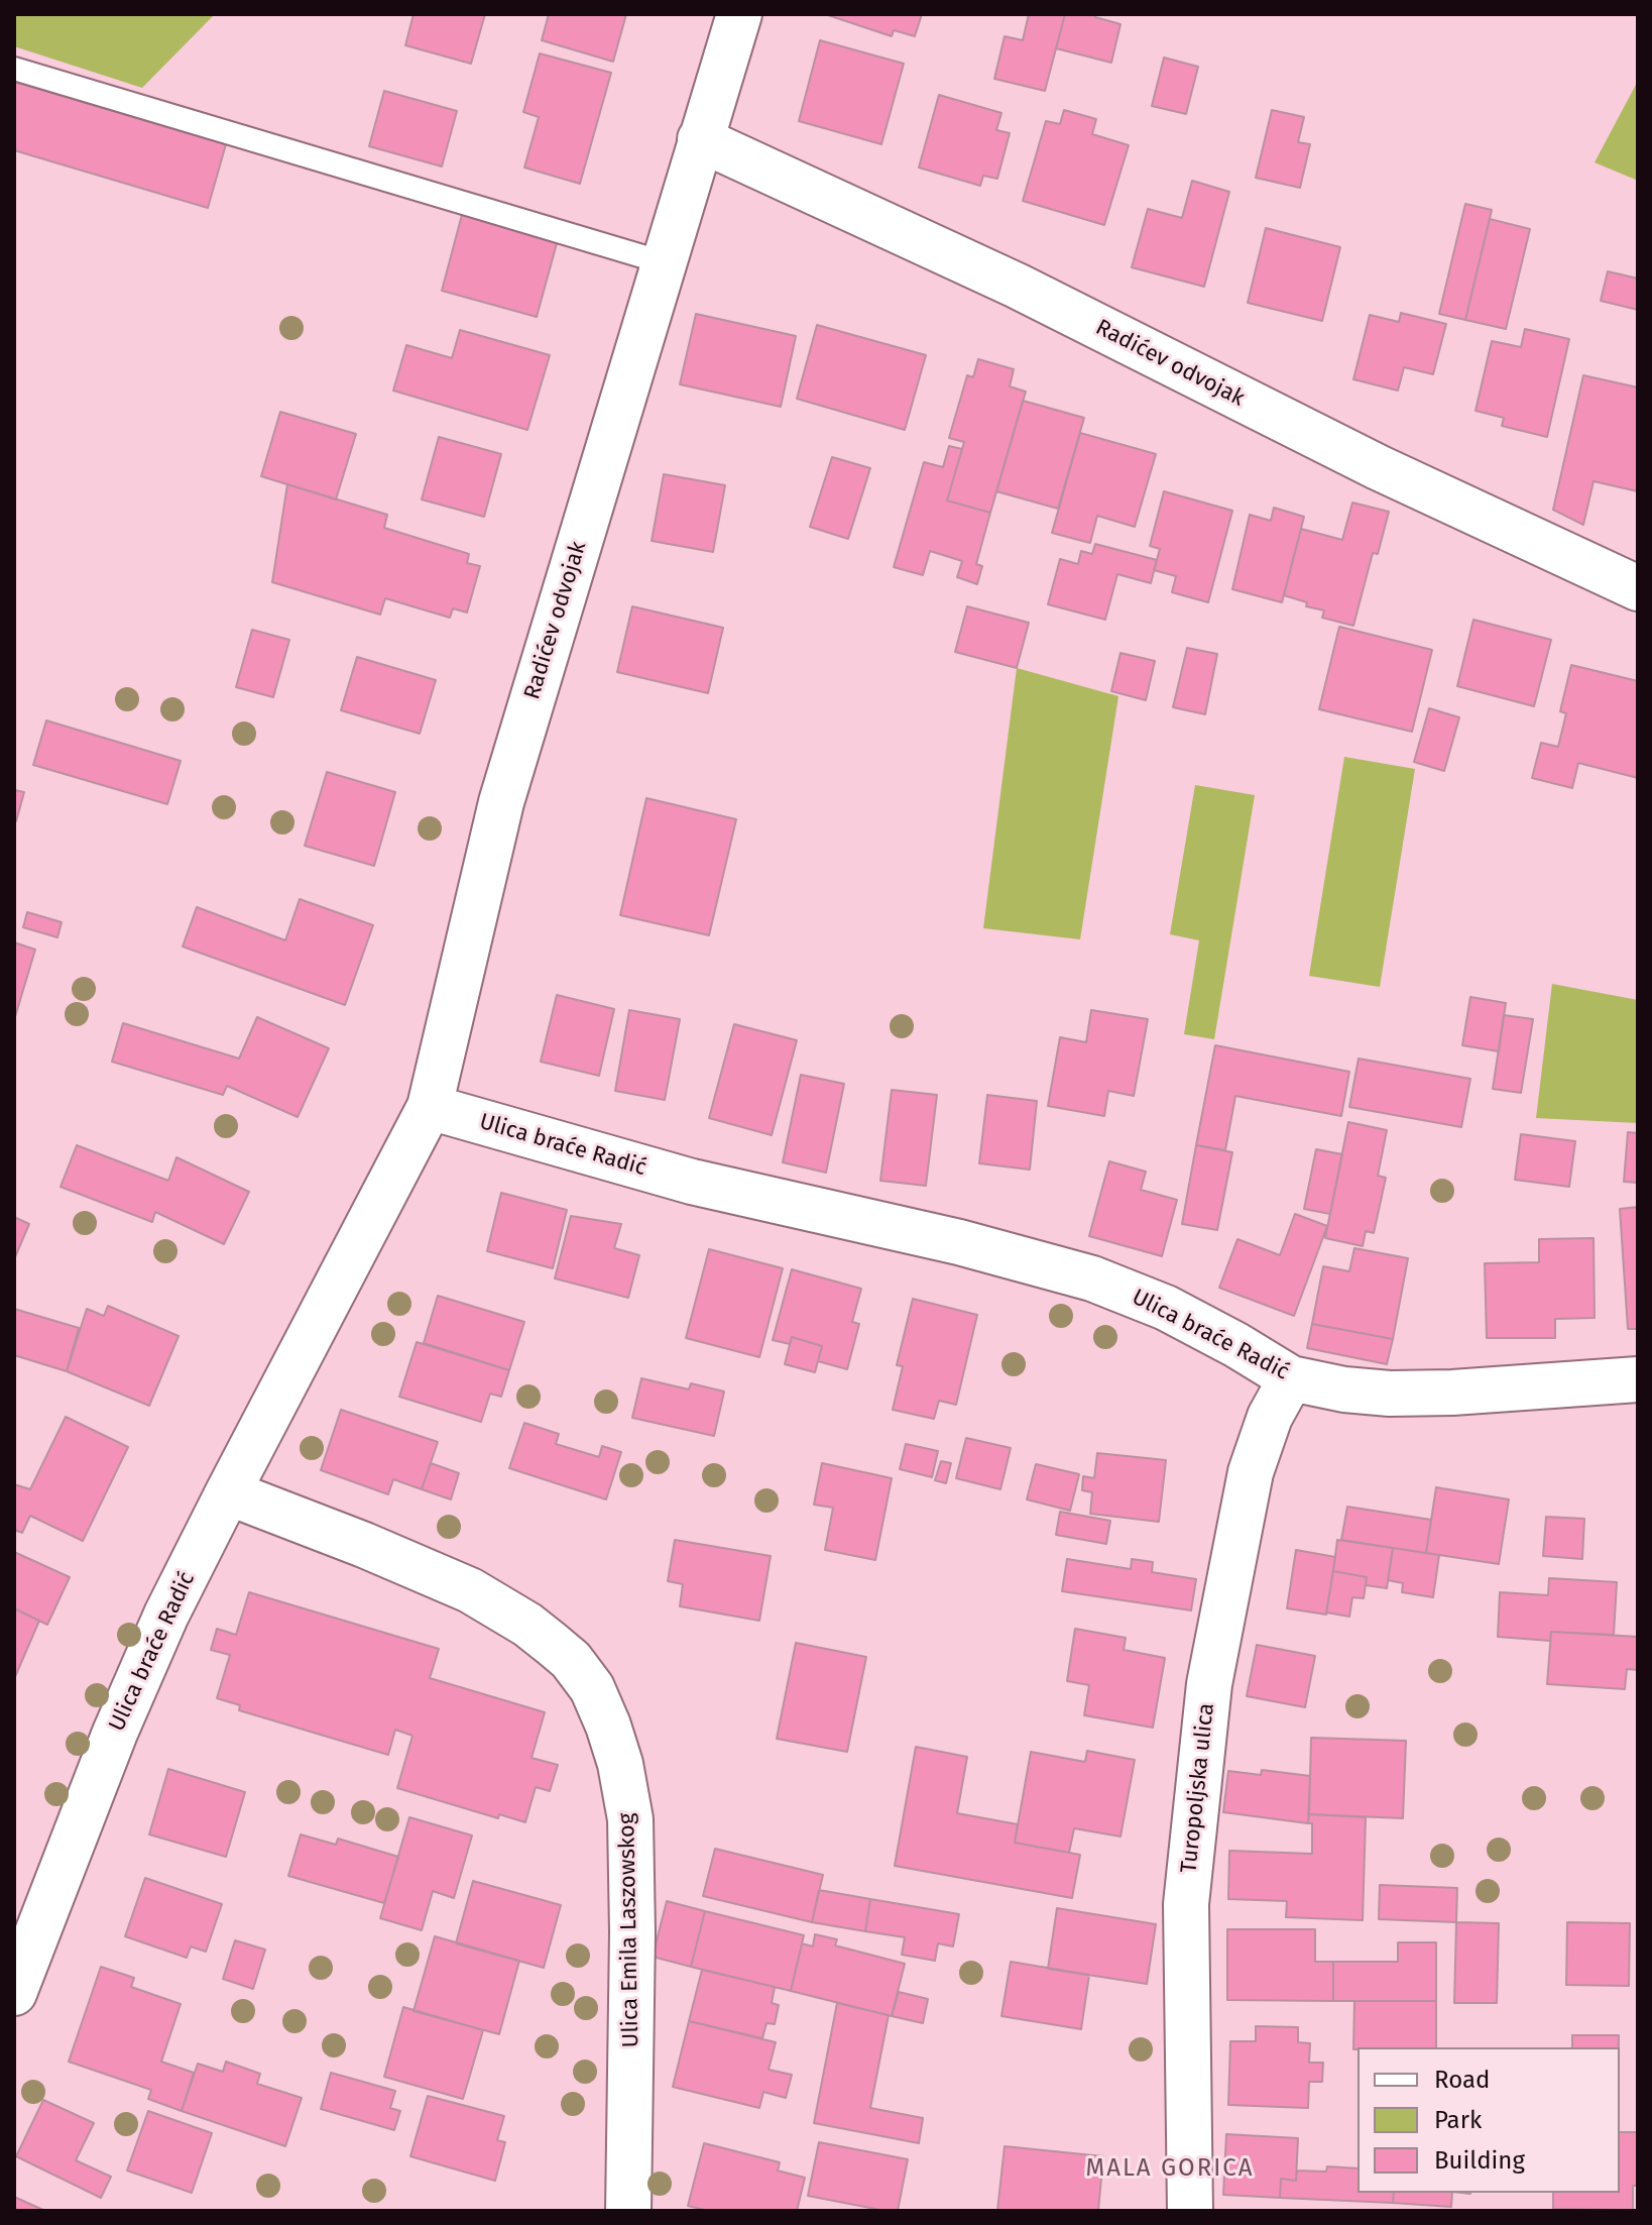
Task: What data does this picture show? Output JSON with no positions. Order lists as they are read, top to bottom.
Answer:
{
  "streets": {
    "street": [
      "Radićev odvojak",
      "Ulica braće Radić",
      "Turopoljska ulica",
      "Ulica Emila Laszowskog"
    ]
  },
  "crossings": [
    ["Radićev odvojak", "Ulica braće Radić"],
    ["Ulica braće Radić", "Turopoljska ulica"],
    ["Ulica braće Radić", "Ulica Emila Laszowskog"]
  ],
  "districts": ["MALA GORICA"],
  "legend": ["Road", "Park", "Building"]
}
